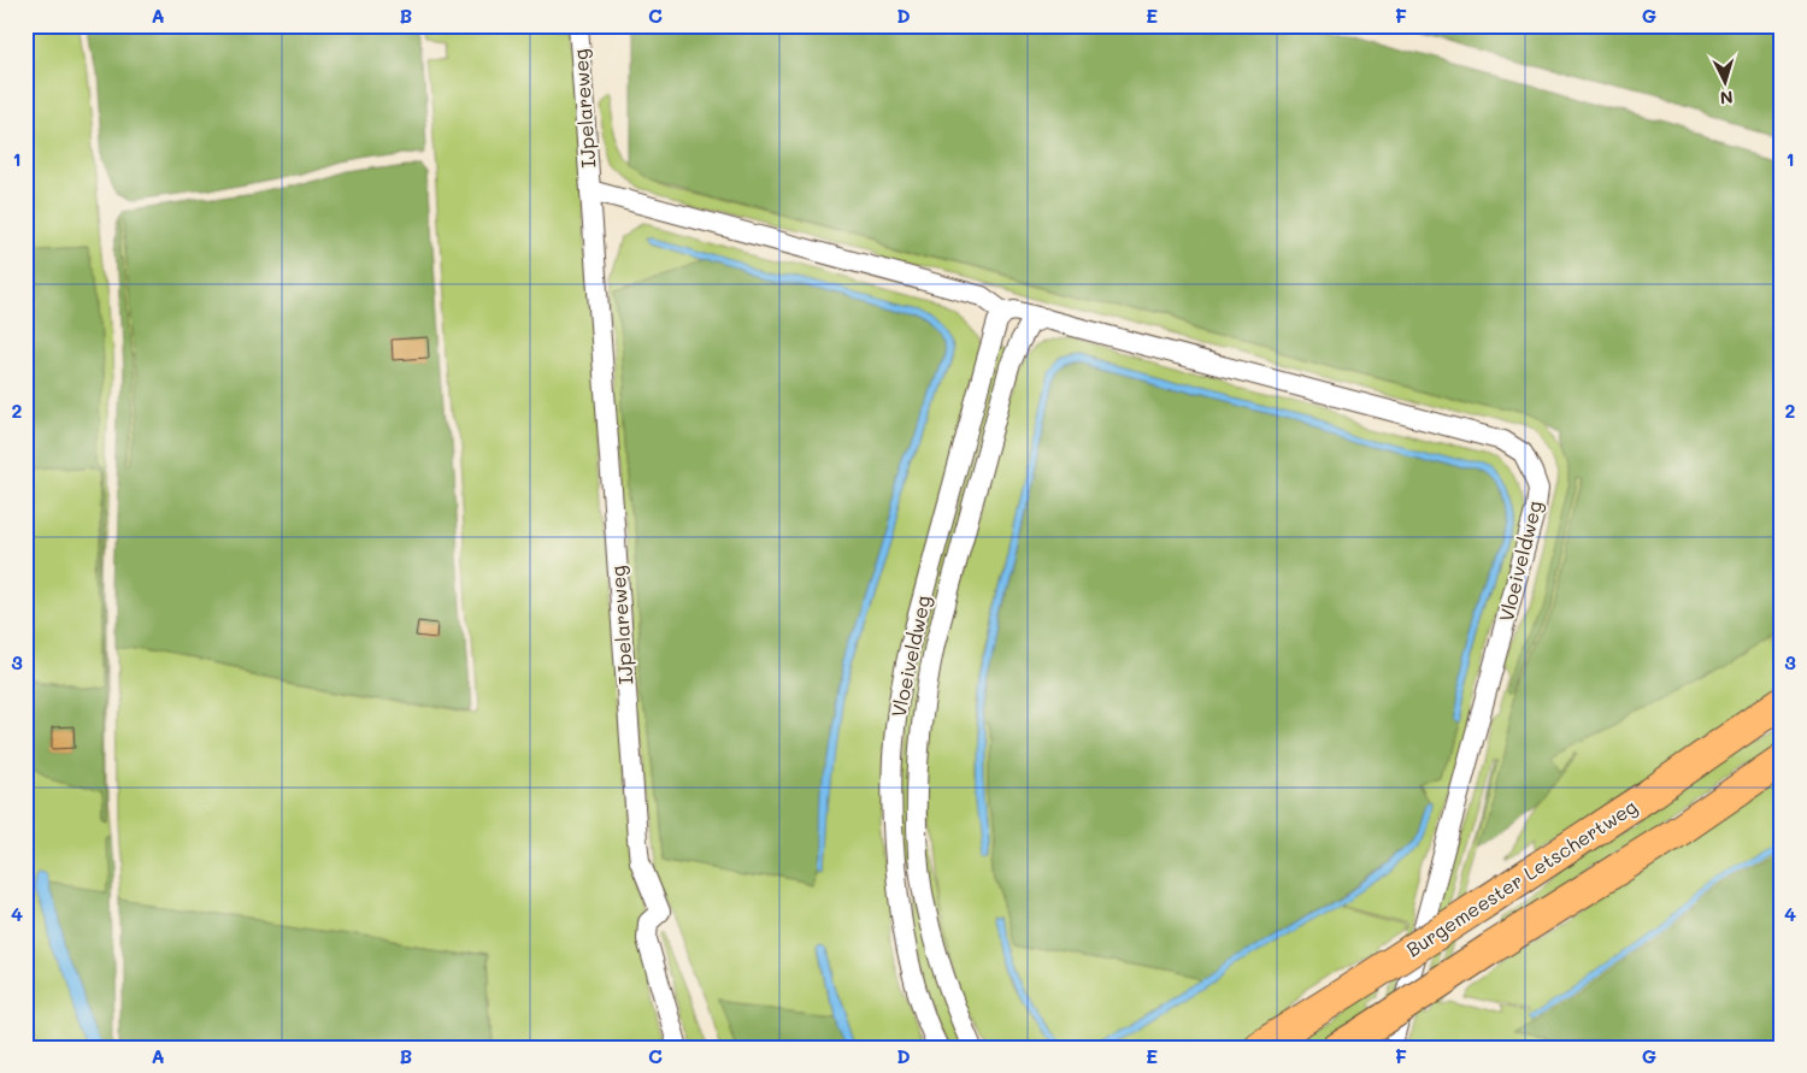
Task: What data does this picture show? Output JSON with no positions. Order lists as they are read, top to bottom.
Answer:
{
  "streets": {
    "main road": ["Burgemeester Letschertweg"],
    "street": ["IJpelareweg", "Vloeiveldweg"]
  },
  "crossings": [
    ["IJpelareweg", "Vloeiveldweg"]
  ],
  "north": "bottom",
  "grid": {
    "columns": [
      "A",
      "B",
      "C",
      "D",
      "E",
      "F",
      "G"
    ],
    "rows": [
      "1",
      "2",
      "3",
      "4"
    ]
  }
}
